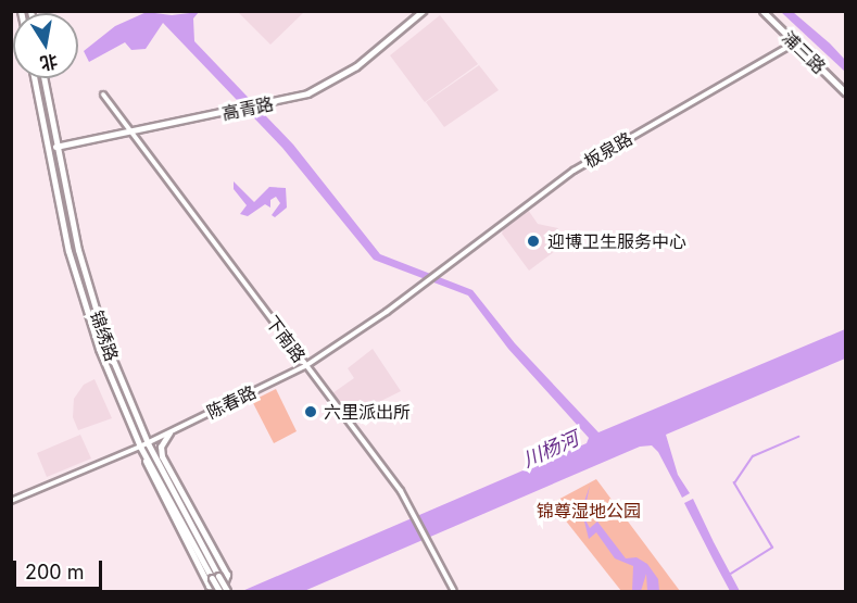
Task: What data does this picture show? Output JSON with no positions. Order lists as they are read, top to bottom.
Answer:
{
  "streets": {
    "main road": ["浦三路", "高青路", "锦绣路"],
    "street": ["板泉路", "下南路", "陈春路"]
  },
  "crossings": [
    ["浦三路", "板泉路"],
    ["高青路", "锦绣路"],
    ["高青路", "下南路"],
    ["板泉路", "陈春路"],
    ["锦绣路", "陈春路"],
    ["下南路", "陈春路"]
  ],
  "water": ["川杨河"],
  "parks": ["锦尊湿地公园"],
  "places": ["迎博卫生服务中心", "六里派出所"],
  "scale_bar": "200 m",
  "north": "bottom"
}
